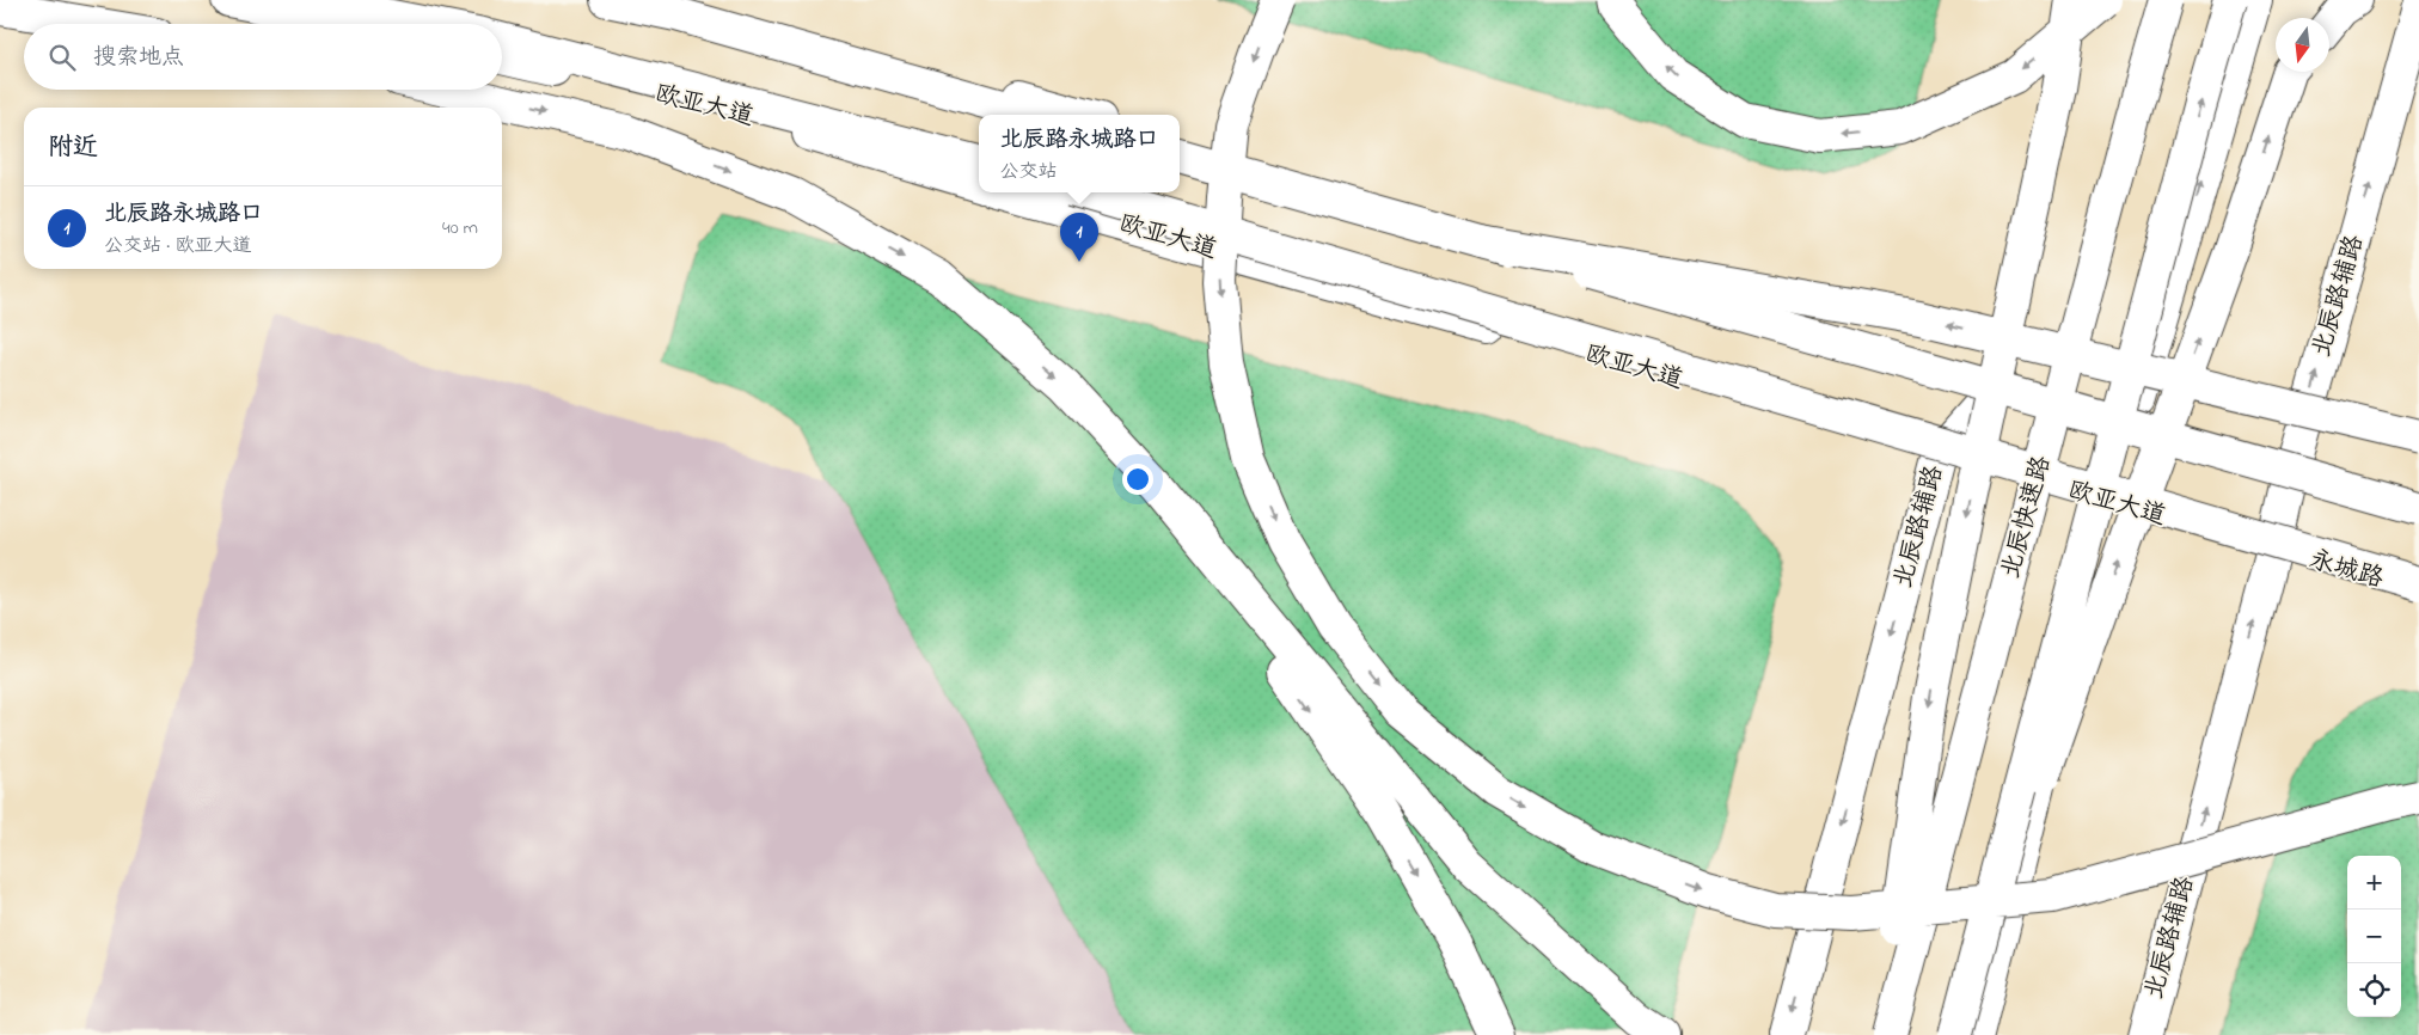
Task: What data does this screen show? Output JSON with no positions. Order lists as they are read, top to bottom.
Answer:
{
  "streets": {
    "main road": [
      "欧亚大道",
      "北辰路辅路",
      "北辰快速路",
      "永城路"
    ]
  },
  "crossings": [
    ["欧亚大道", "北辰路辅路"],
    ["欧亚大道", "永城路"],
    ["北辰路辅路", "永城路"]
  ],
  "north": "bottom",
  "page": {
    "search": "搜索地点",
    "heading": "附近",
    "popup": ["北辰路永城路口", "公交站"],
    "list": [
      {
        "mark": "1",
        "name": "北辰路永城路口",
        "note": "公交站 · 欧亚大道",
        "value": "40 m"
      }
    ],
    "pins": "1",
    "map_buttons": ["+", "−"]
  }
}
